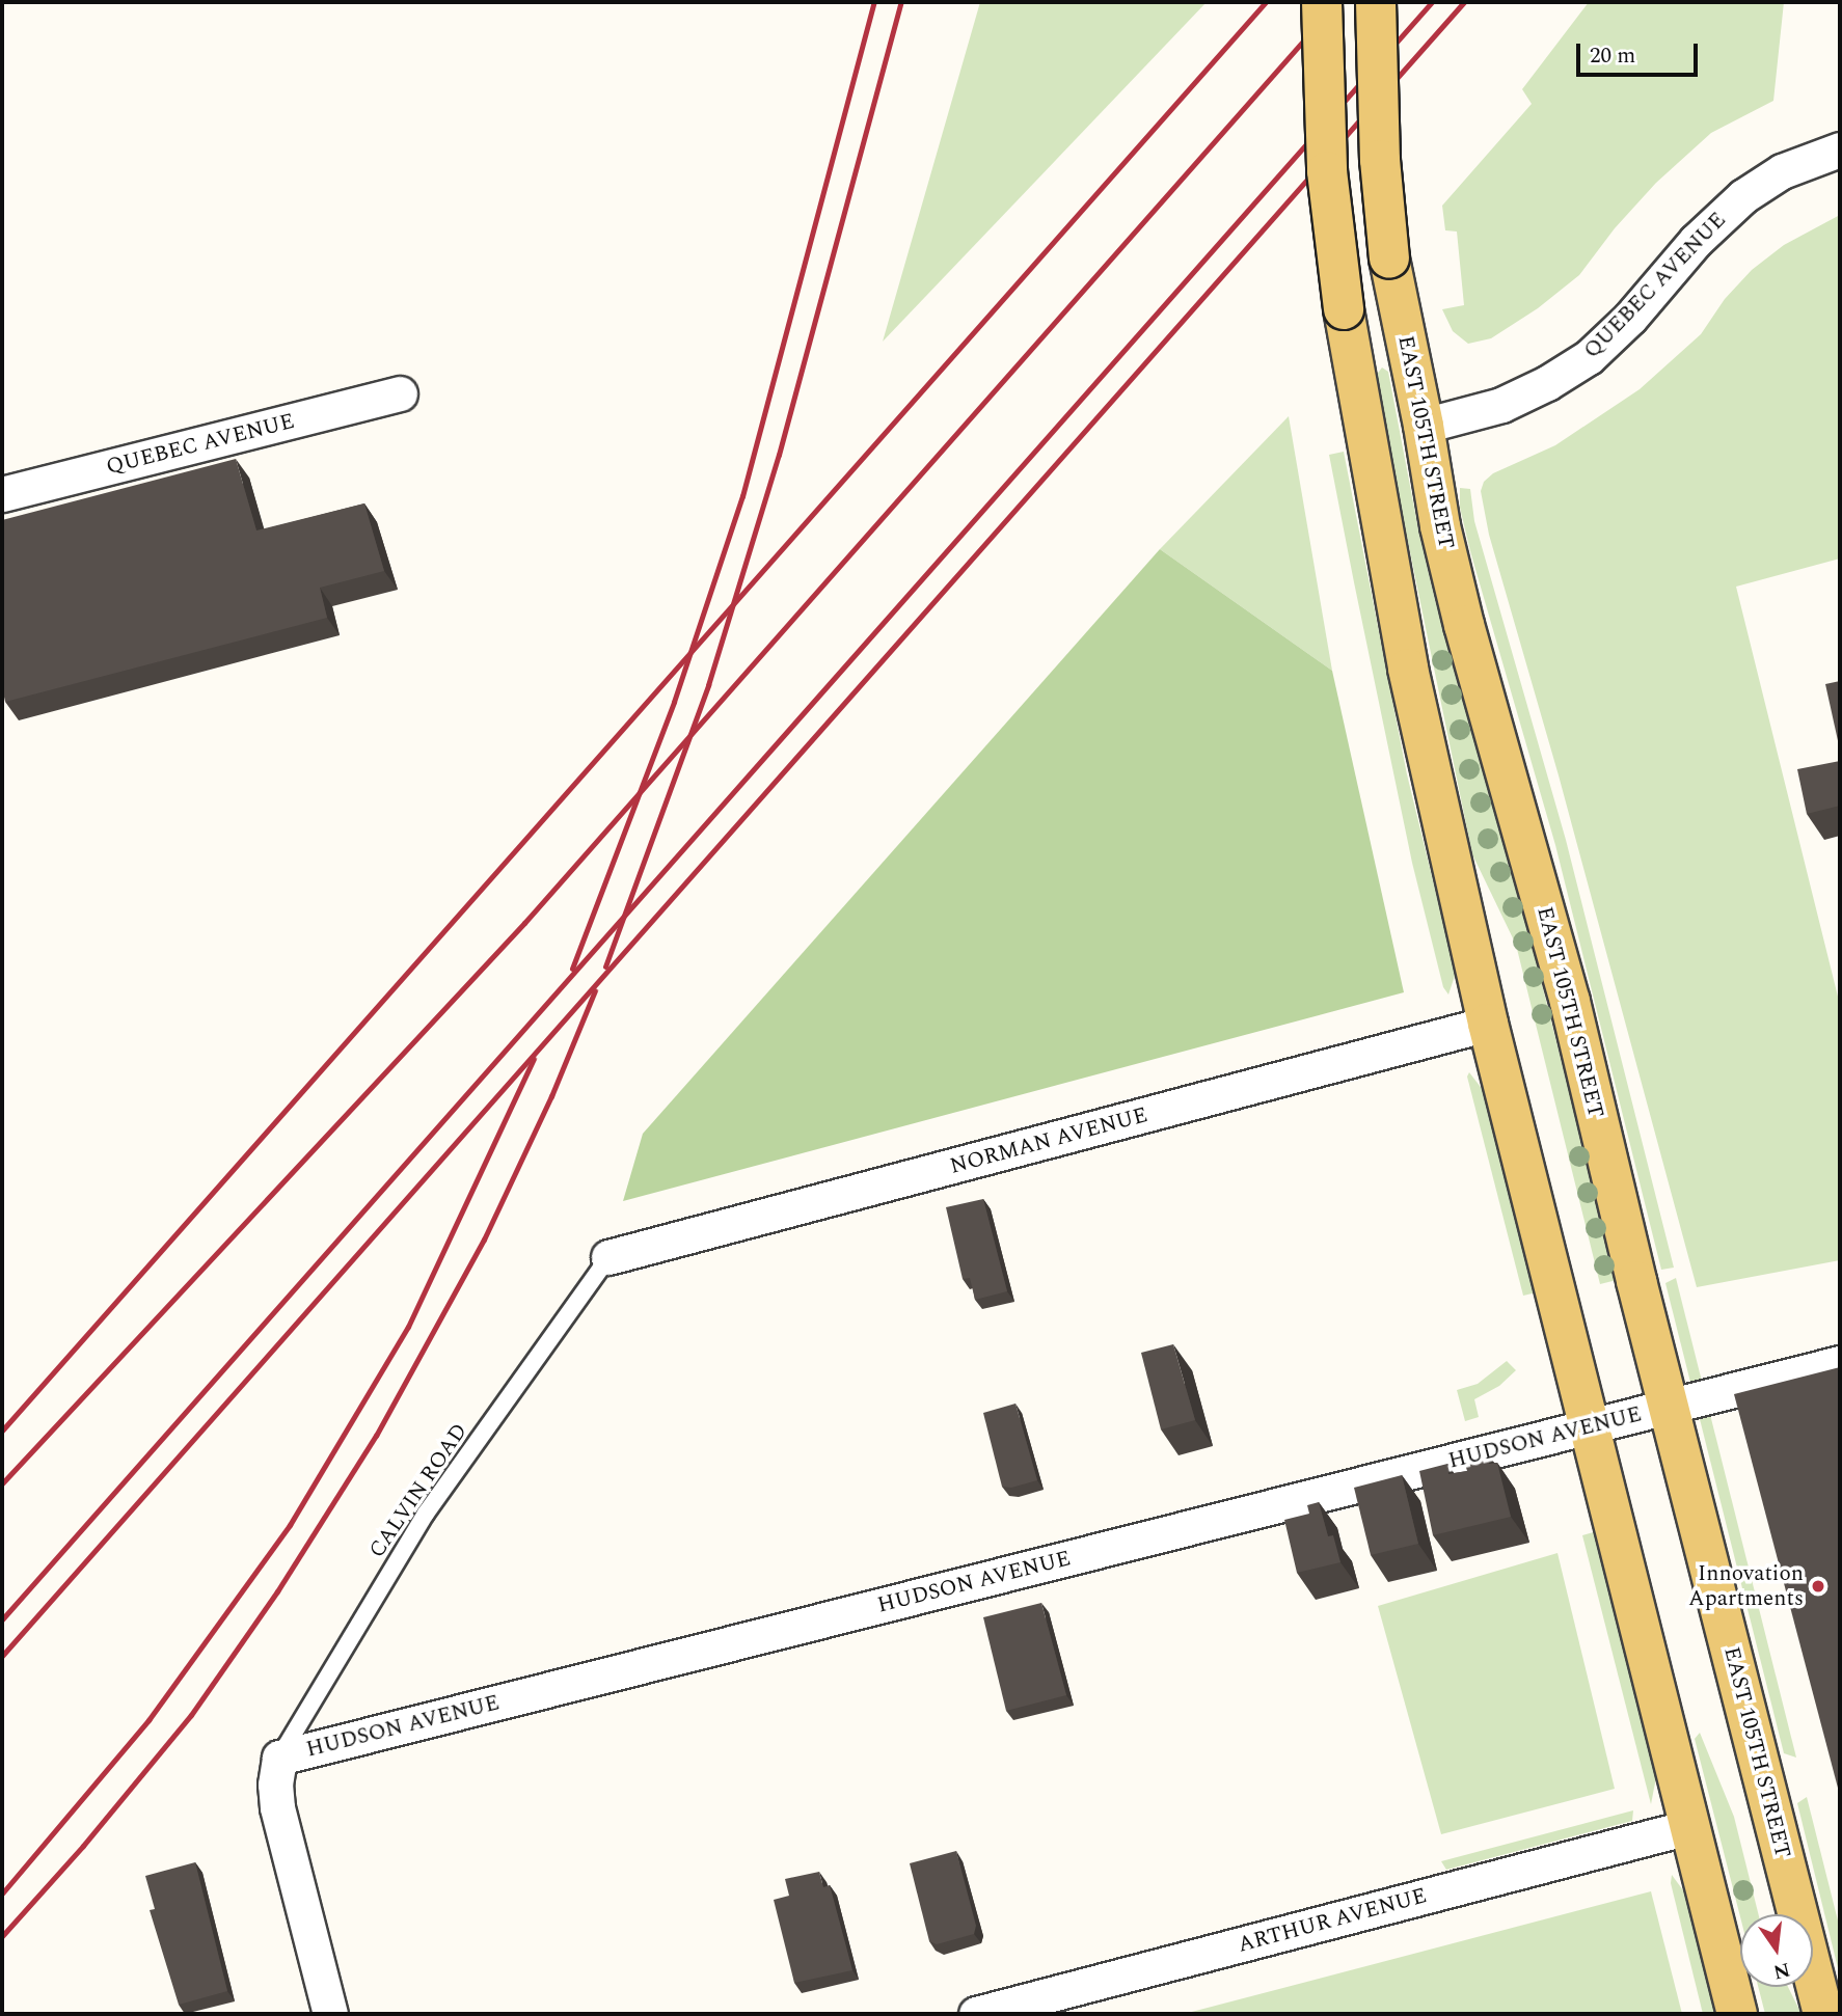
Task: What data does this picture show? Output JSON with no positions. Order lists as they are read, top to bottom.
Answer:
{
  "streets": {
    "main road": ["EAST 105TH STREET"],
    "street": [
      "QUEBEC AVENUE",
      "NORMAN AVENUE",
      "HUDSON AVENUE",
      "ARTHUR AVENUE"
    ],
    "lane": ["CALVIN ROAD"]
  },
  "crossings": [
    ["QUEBEC AVENUE", "EAST 105TH STREET"],
    ["EAST 105TH STREET", "HUDSON AVENUE"],
    ["NORMAN AVENUE", "CALVIN ROAD"],
    ["HUDSON AVENUE", "CALVIN ROAD"]
  ],
  "places": ["Innovation Apartments"],
  "scale_bar": "20 m",
  "north": "bottom"
}
